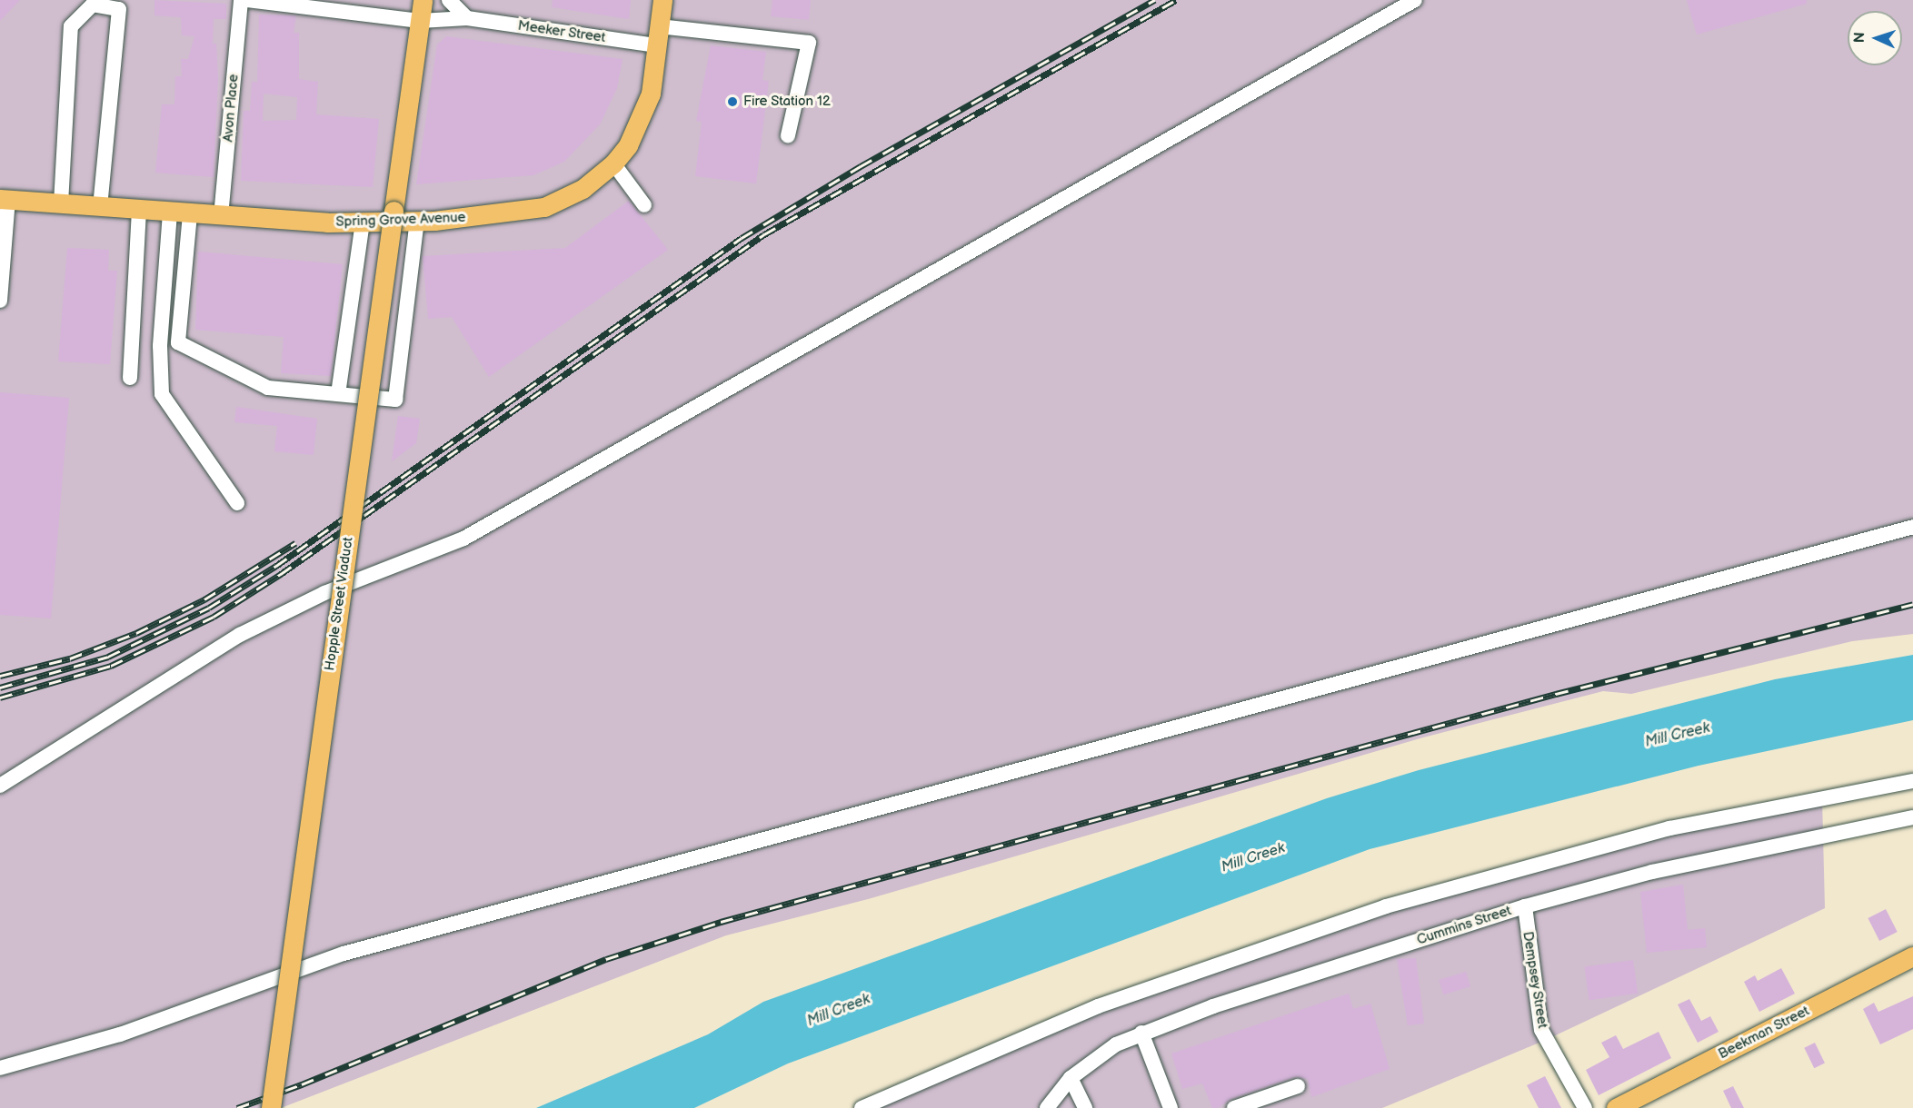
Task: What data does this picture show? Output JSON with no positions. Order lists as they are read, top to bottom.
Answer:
{
  "streets": {
    "main road": ["Spring Grove Avenue", "Hopple Street Viaduct", "Beekman Street"],
    "street": [
      "Meeker Street",
      "Avon Place",
      "Cummins Street",
      "Dempsey Street"
    ]
  },
  "crossings": [
    ["Meeker Street", "Spring Grove Avenue"],
    ["Meeker Street", "Hopple Street Viaduct"],
    ["Avon Place", "Spring Grove Avenue"],
    ["Cummins Street", "Dempsey Street"]
  ],
  "water": ["Mill Creek"],
  "places": ["Fire Station 12"],
  "north": "left"
}
